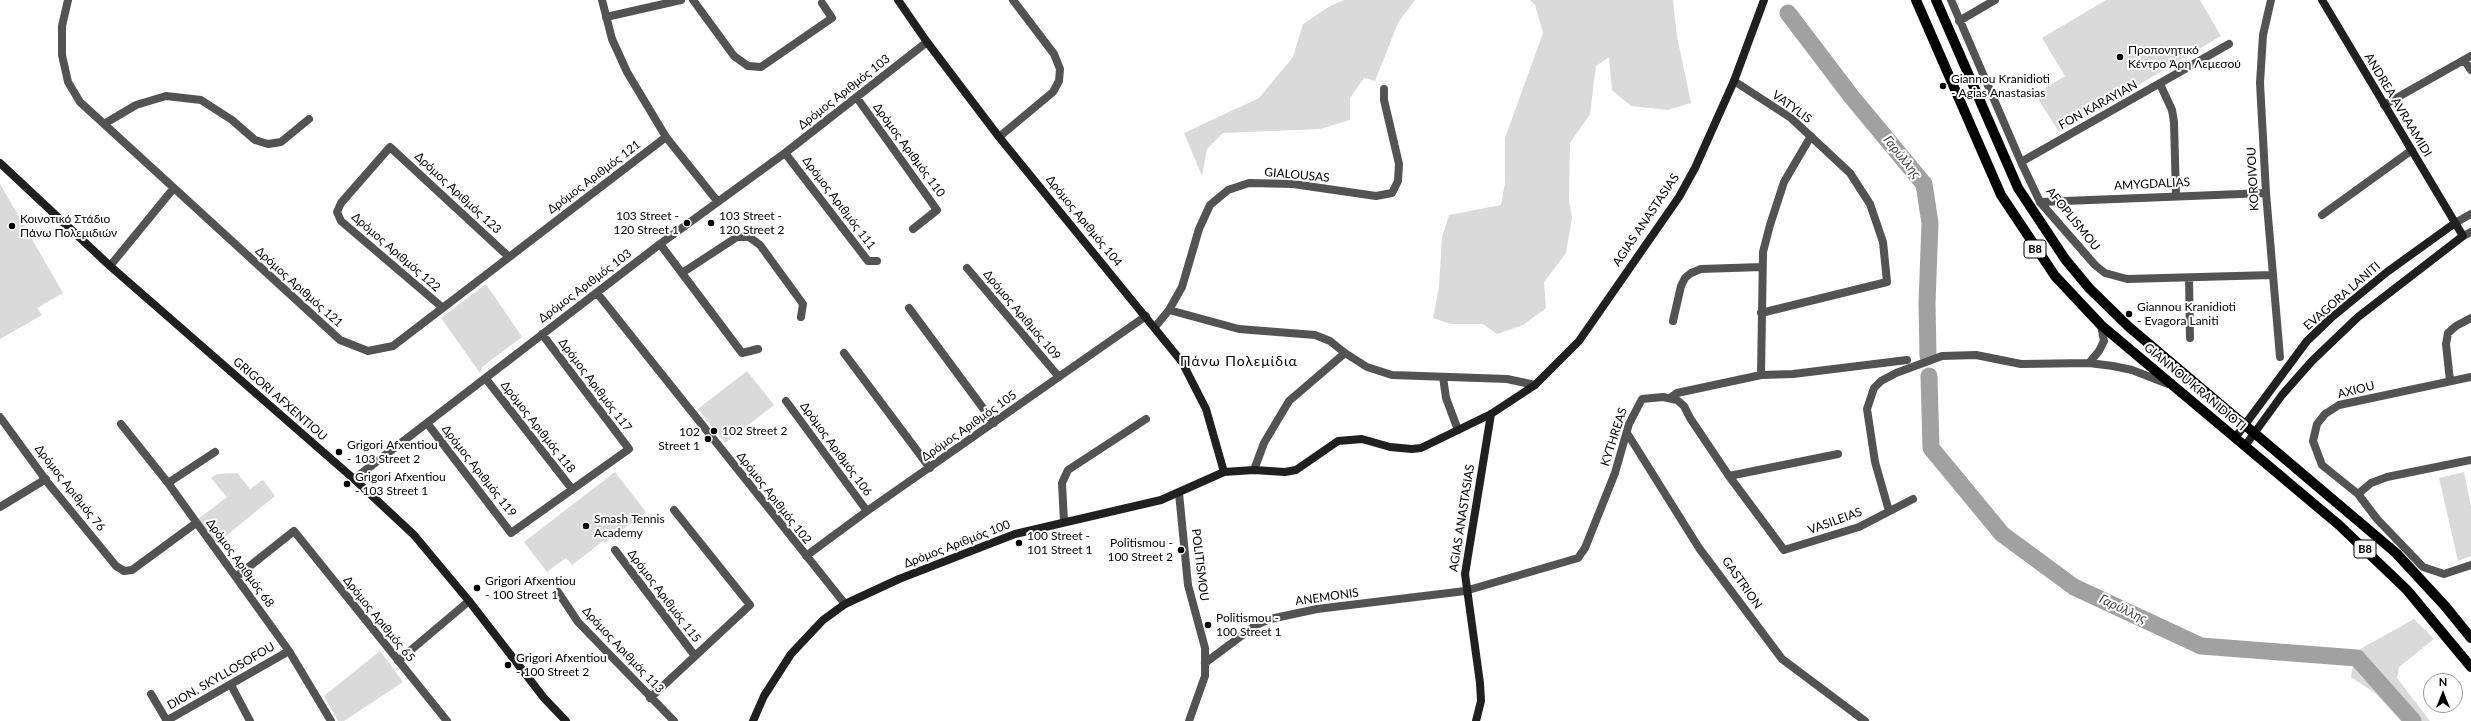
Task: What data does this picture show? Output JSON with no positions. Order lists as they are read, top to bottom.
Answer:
{
  "streets": {
    "main road": ["B8", "GIANNOU KRANIDIOTI"],
    "street": [
      "Δρόμος Αριθμός 103",
      "FON KARAYIAN",
      "ANDREA AVRAAMIDI",
      "VATYLIS",
      "Δρόμος Αριθμός 110",
      "GIALOUSAS",
      "Δρόμος Αριθμός 121",
      "KOROIVOU",
      "AMYGDALIAS",
      "Δρόμος Αριθμός 123",
      "Δρόμος Αριθμός 111",
      "AFOPLISMOU",
      "AGIAS ANASTASIAS",
      "Δρόμος Αριθμός 104",
      "Δρόμος Αριθμός 122",
      "EVAGORA LANITI",
      "Δρόμος Αριθμός 109",
      "Δρόμος Αριθμός 117",
      "AXIOU",
      "GRIGORI AFXENTIOU",
      "Δρόμος Αριθμός 105",
      "Δρόμος Αριθμός 118",
      "KYTHREAS",
      "Δρόμος Αριθμός 106",
      "Δρόμος Αριθμός 119",
      "Δρόμος Αριθμός 76",
      "Δρόμος Αριθμός 102",
      "VASILEIAS",
      "Δρόμος Αριθμός 100",
      "Δρόμος Αριθμός 68",
      "POLITISMOU",
      "GASTRION",
      "Δρόμος Αριθμός 115",
      "ANEMONIS",
      "Δρόμος Αριθμός 65",
      "Δρόμος Αριθμός 113",
      "DION. SKYLLOSOFOU"
    ]
  },
  "crossings": [
    ["Δρόμος Αριθμός 103", "Δρόμος Αριθμός 110"],
    ["Δρόμος Αριθμός 103", "Δρόμος Αριθμός 111"],
    ["Δρόμος Αριθμός 103", "Δρόμος Αριθμός 104"],
    ["Δρόμος Αριθμός 103", "Δρόμος Αριθμός 117"],
    ["Δρόμος Αριθμός 103", "GRIGORI AFXENTIOU"],
    ["Δρόμος Αριθμός 103", "Δρόμος Αριθμός 118"],
    ["Δρόμος Αριθμός 103", "Δρόμος Αριθμός 119"],
    ["Δρόμος Αριθμός 103", "Δρόμος Αριθμός 102"],
    ["FON KARAYIAN", "AFOPLISMOU"],
    ["ANDREA AVRAAMIDI", "EVAGORA LANITI"],
    ["VATYLIS", "AGIAS ANASTASIAS"],
    ["GIALOUSAS", "Δρόμος Αριθμός 104"],
    ["Δρόμος Αριθμός 121", "Δρόμος Αριθμός 123"],
    ["Δρόμος Αριθμός 121", "Δρόμος Αριθμός 122"],
    ["KOROIVOU", "AMYGDALIAS"],
    ["KOROIVOU", "AFOPLISMOU"],
    ["AMYGDALIAS", "AFOPLISMOU"],
    ["Δρόμος Αριθμός 123", "Δρόμος Αριθμός 122"],
    ["AGIAS ANASTASIAS", "Δρόμος Αριθμός 104"],
    ["AGIAS ANASTASIAS", "KYTHREAS"],
    ["AGIAS ANASTASIAS", "Δρόμος Αριθμός 100"],
    ["AGIAS ANASTASIAS", "ANEMONIS"],
    ["Δρόμος Αριθμός 104", "Δρόμος Αριθμός 105"],
    ["Δρόμος Αριθμός 104", "Δρόμος Αριθμός 100"],
    ["EVAGORA LANITI", "GIANNOU KRANIDIOTI"],
    ["Δρόμος Αριθμός 109", "Δρόμος Αριθμός 105"],
    ["Δρόμος Αριθμός 117", "Δρόμος Αριθμός 118"],
    ["Δρόμος Αριθμός 117", "Δρόμος Αριθμός 119"],
    ["Δρόμος Αριθμός 105", "Δρόμος Αριθμός 106"],
    ["Δρόμος Αριθμός 105", "Δρόμος Αριθμός 102"],
    ["Δρόμος Αριθμός 118", "Δρόμος Αριθμός 119"],
    ["KYTHREAS", "GASTRION"],
    ["KYTHREAS", "ANEMONIS"],
    ["Δρόμος Αριθμός 76", "Δρόμος Αριθμός 68"],
    ["Δρόμος Αριθμός 102", "Δρόμος Αριθμός 100"],
    ["Δρόμος Αριθμός 100", "POLITISMOU"],
    ["Δρόμος Αριθμός 68", "Δρόμος Αριθμός 65"],
    ["Δρόμος Αριθμός 68", "DION. SKYLLOSOFOU"],
    ["POLITISMOU", "ANEMONIS"]
  ],
  "districts": ["Πάνω Πολεμίδια"],
  "water": ["Γαρύλλης"],
  "places": [
    "Προπονητικό Κέντρο Άρη Λεμεσού",
    "Giannou Kranidioti - Agias Anastasias",
    "103 Street - 120 Street 1",
    "103 Street - 120 Street 2",
    "Κοινοτικό Στάδιο Πάνω Πολεμιδιών",
    "Giannou Kranidioti - Evagora Laniti",
    "102 Street 2",
    "102 Street 1",
    "Grigori Afxentiou - 103 Street 2",
    "Grigori Afxentiou - 103 Street 1",
    "Smash Tennis Academy",
    "100 Street - 101 Street 1",
    "Politismou - 100 Street 2",
    "Grigori Afxentiou - 100 Street 1",
    "Politismou - 100 Street 1",
    "Grigori Afxentiou - 100 Street 2"
  ],
  "north": "top"
}
